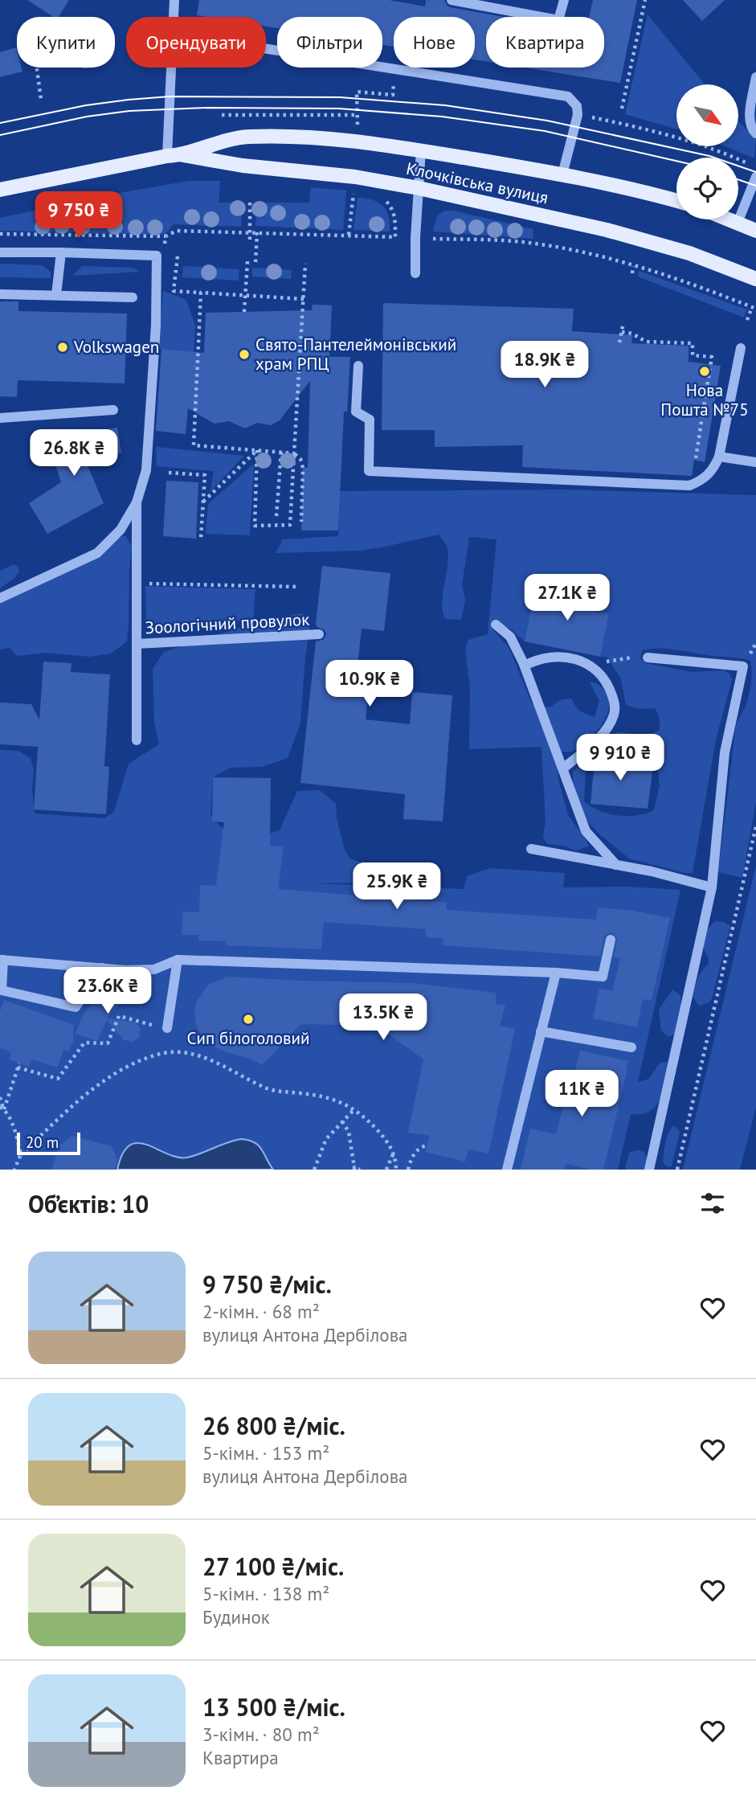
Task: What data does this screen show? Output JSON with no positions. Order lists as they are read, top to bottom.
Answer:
{
  "streets": {
    "main road": ["Клочківська вулиця"],
    "street": ["Зоологічний провулок"]
  },
  "places": [
    "Volkswagen",
    "Свято-Пантелеймонівський храм РПЦ",
    "Нова Пошта №75",
    "Сип білоголовий"
  ],
  "scale_bar": "20 m",
  "north": "bottom right",
  "page": {
    "chip": [
      "Купити",
      "Орендувати",
      "Фільтри",
      "Нове",
      "Квартира"
    ],
    "price": [
      "9 750 ₴",
      "18.9K ₴",
      "26.8K ₴",
      "27.1K ₴",
      "10.9K ₴",
      "9 910 ₴",
      "25.9K ₴",
      "23.6K ₴",
      "13.5K ₴",
      "11K ₴"
    ],
    "scale": "20 m",
    "heading": "Об’єктів: 10",
    "list": [
      {
        "name": "9 750 ₴/міс.",
        "note": "2-кімн. · 68 m² · вулиця Антона Дербілова"
      },
      {
        "name": "26 800 ₴/міс.",
        "note": "5-кімн. · 153 m² · вулиця Антона Дербілова"
      },
      {
        "name": "27 100 ₴/міс.",
        "note": "5-кімн. · 138 m² · Будинок"
      },
      {
        "name": "13 500 ₴/міс.",
        "note": "3-кімн. · 80 m² · Квартира"
      }
    ]
  }
}
